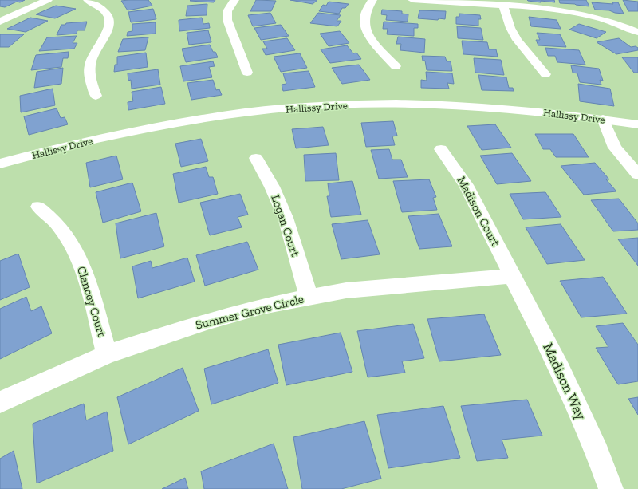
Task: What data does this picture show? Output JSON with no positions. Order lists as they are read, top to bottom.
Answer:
{
  "streets": {
    "street": [
      "Hallissy Drive",
      "Madison Court",
      "Logan Court",
      "Clancey Court",
      "Summer Grove Circle",
      "Madison Way"
    ]
  },
  "crossings": [
    ["Madison Court", "Summer Grove Circle"],
    ["Madison Court", "Madison Way"],
    ["Logan Court", "Summer Grove Circle"],
    ["Clancey Court", "Summer Grove Circle"],
    ["Summer Grove Circle", "Madison Way"]
  ]
}
